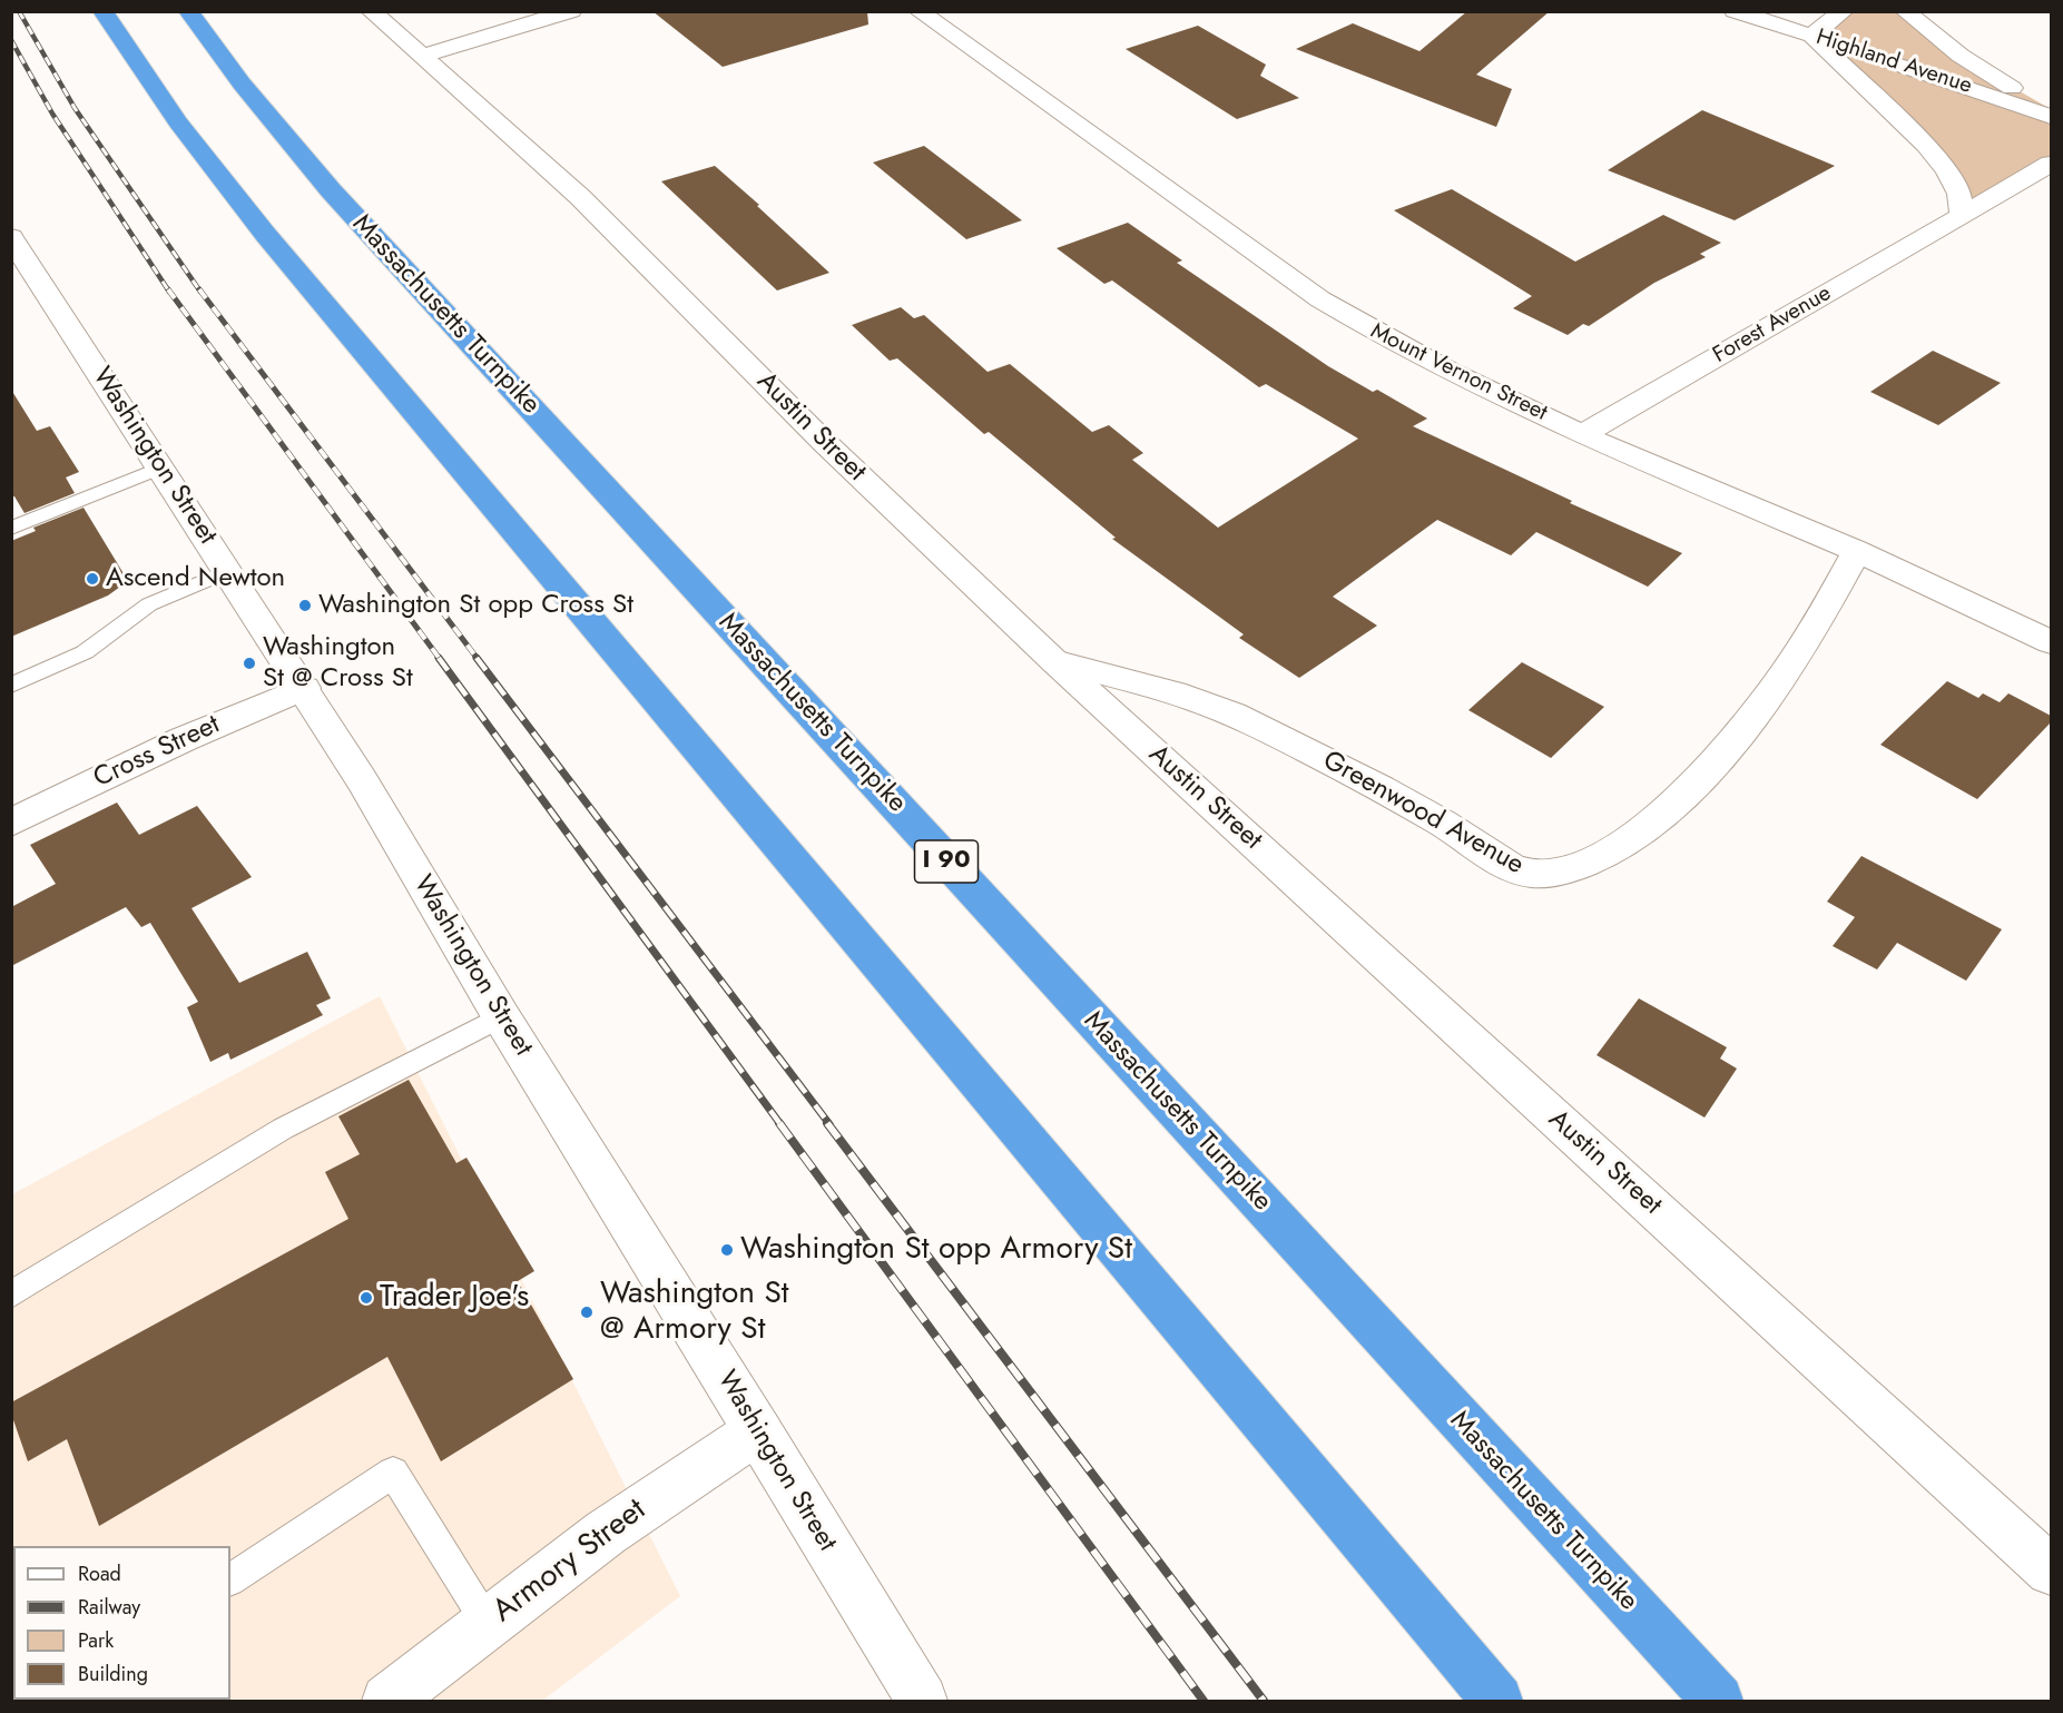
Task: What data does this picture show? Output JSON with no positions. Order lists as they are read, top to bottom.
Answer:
{
  "streets": {
    "highway": ["Massachusetts Turnpike", "I 90"],
    "street": [
      "Highland Avenue",
      "Forest Avenue",
      "Mount Vernon Street",
      "Austin Street",
      "Washington Street",
      "Cross Street",
      "Greenwood Avenue",
      "Armory Street"
    ]
  },
  "crossings": [
    ["Forest Avenue", "Mount Vernon Street"],
    ["Mount Vernon Street", "Greenwood Avenue"],
    ["Austin Street", "Greenwood Avenue"],
    ["Washington Street", "Cross Street"],
    ["Washington Street", "Armory Street"]
  ],
  "places": [
    "Ascend Newton",
    "Washington St opp Cross St",
    "Washington St @ Cross St",
    "Washington St opp Armory St",
    "Trader Joe's",
    "Washington St @ Armory St"
  ],
  "legend": [
    "Road",
    "Railway",
    "Park",
    "Building"
  ]
}
